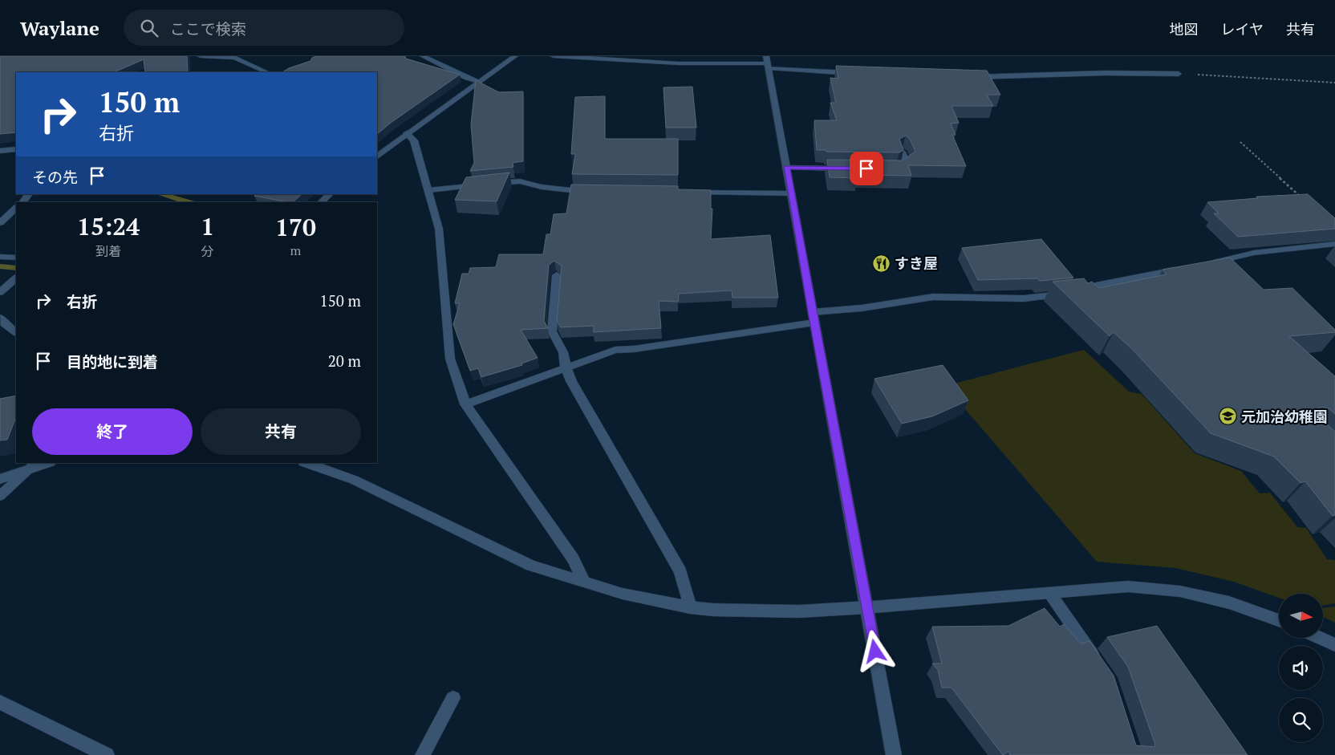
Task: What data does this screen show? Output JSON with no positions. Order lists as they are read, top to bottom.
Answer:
{
  "places": {
    "restaurant": ["すき屋"],
    "school or university": ["元加治幼稚園"]
  },
  "north": "right",
  "page": {
    "header": "Waylane",
    "search": "ここで検索",
    "nav": ["地図", "レイヤ", "共有"],
    "turn": ["150 m", "右折"],
    "then": "その先",
    "eta": [
      "15:24",
      "到着",
      "1",
      "分",
      "170",
      "m"
    ],
    "list": [
      {
        "name": "右折",
        "value": "150 m"
      },
      {
        "name": "目的地に到着",
        "value": "20 m"
      }
    ],
    "buttons": ["終了", "共有"]
  }
}
